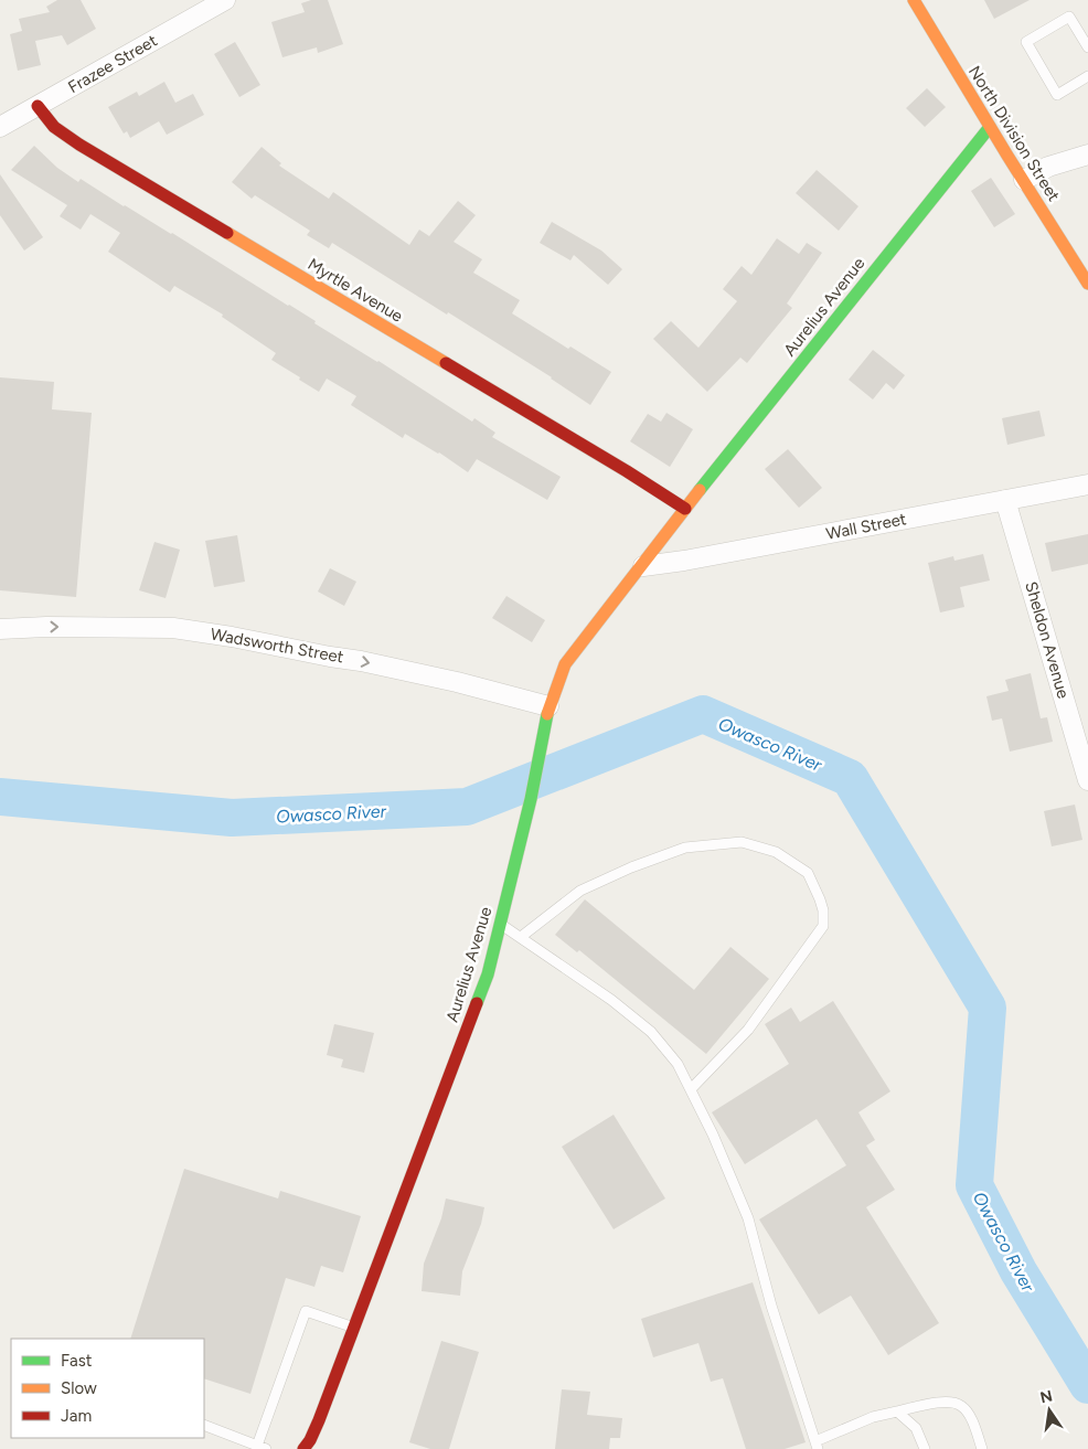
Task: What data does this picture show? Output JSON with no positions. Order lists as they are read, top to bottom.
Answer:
{
  "streets": {
    "street": [
      "Frazee Street",
      "North Division Street",
      "Myrtle Avenue",
      "Aurelius Avenue",
      "Wall Street",
      "Sheldon Avenue",
      "Wadsworth Street"
    ]
  },
  "crossings": [
    ["Frazee Street", "Myrtle Avenue"],
    ["North Division Street", "Aurelius Avenue"],
    ["Myrtle Avenue", "Aurelius Avenue"],
    ["Aurelius Avenue", "Wall Street"],
    ["Aurelius Avenue", "Wadsworth Street"],
    ["Wall Street", "Sheldon Avenue"]
  ],
  "one_way": ["Wadsworth Street"],
  "water": ["Owasco River"],
  "legend": ["Fast", "Slow", "Jam"],
  "north": "top"
}
